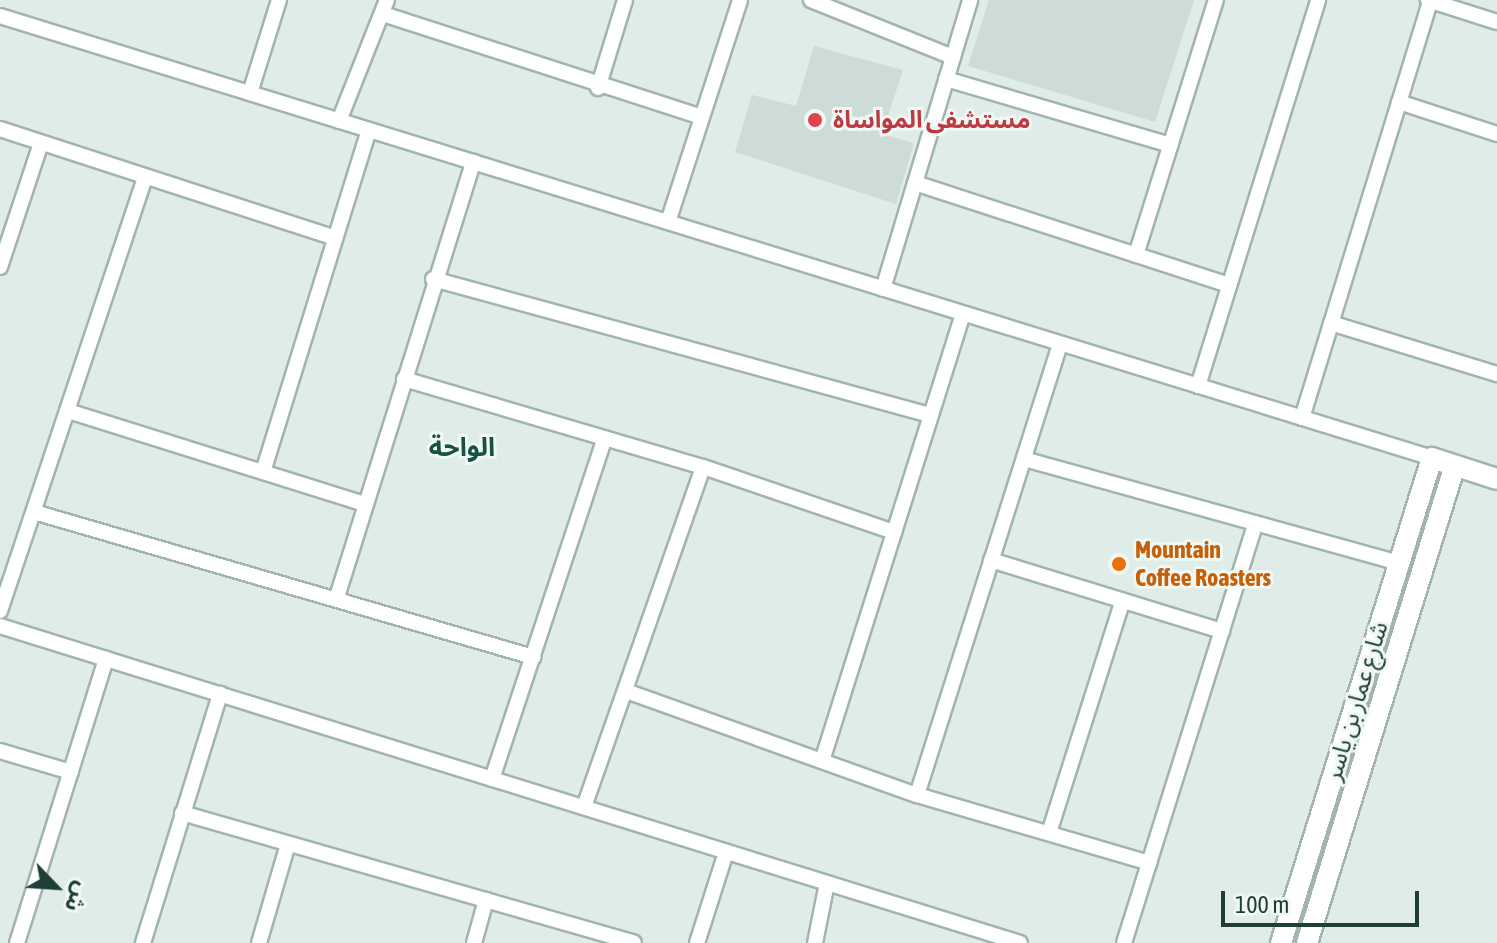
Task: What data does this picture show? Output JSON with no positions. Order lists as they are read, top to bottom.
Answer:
{
  "streets": {
    "street": ["شارع عمار بن ياسر"]
  },
  "districts": ["الواحة"],
  "places": ["مستشفى المواساة", "Mountain Coffee Roasters"],
  "scale_bar": "100 m",
  "north": "bottom right"
}
